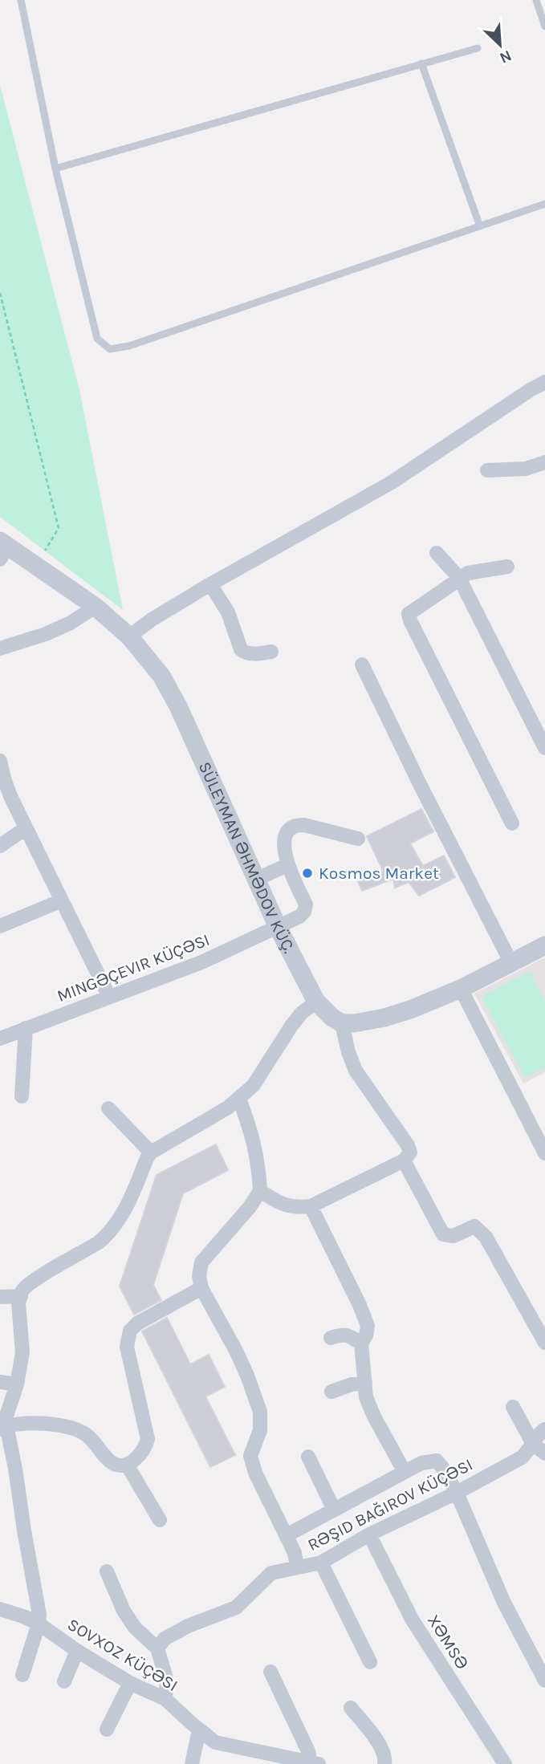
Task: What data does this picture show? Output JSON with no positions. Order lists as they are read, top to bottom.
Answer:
{
  "streets": {
    "street": [
      "SÜLEYMAN ƏHMƏDOV KÜÇ.",
      "MINGƏÇEVIR KÜÇƏSI",
      "XƏMSƏ",
      "SOVXOZ KÜÇƏSI"
    ]
  },
  "crossings": [
    ["SÜLEYMAN ƏHMƏDOV KÜÇ.", "MINGƏÇEVIR KÜÇƏSI"]
  ],
  "places": ["Kosmos Market"],
  "north": "bottom right"
}
